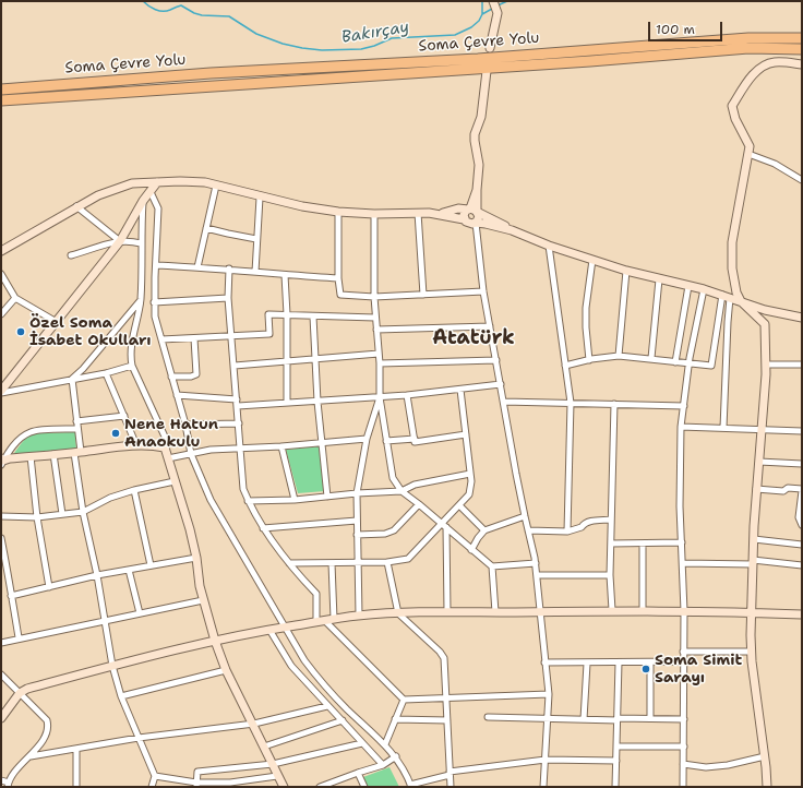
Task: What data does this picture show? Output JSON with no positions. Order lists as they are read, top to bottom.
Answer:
{
  "streets": {
    "highway": ["Soma Çevre Yolu"]
  },
  "districts": ["Atatürk"],
  "water": ["Bakırçay"],
  "places": ["Özel Soma İsabet Okulları", "Nene Hatun Anaokulu", "Soma Simit Sarayı"],
  "scale_bar": "100 m"
}
